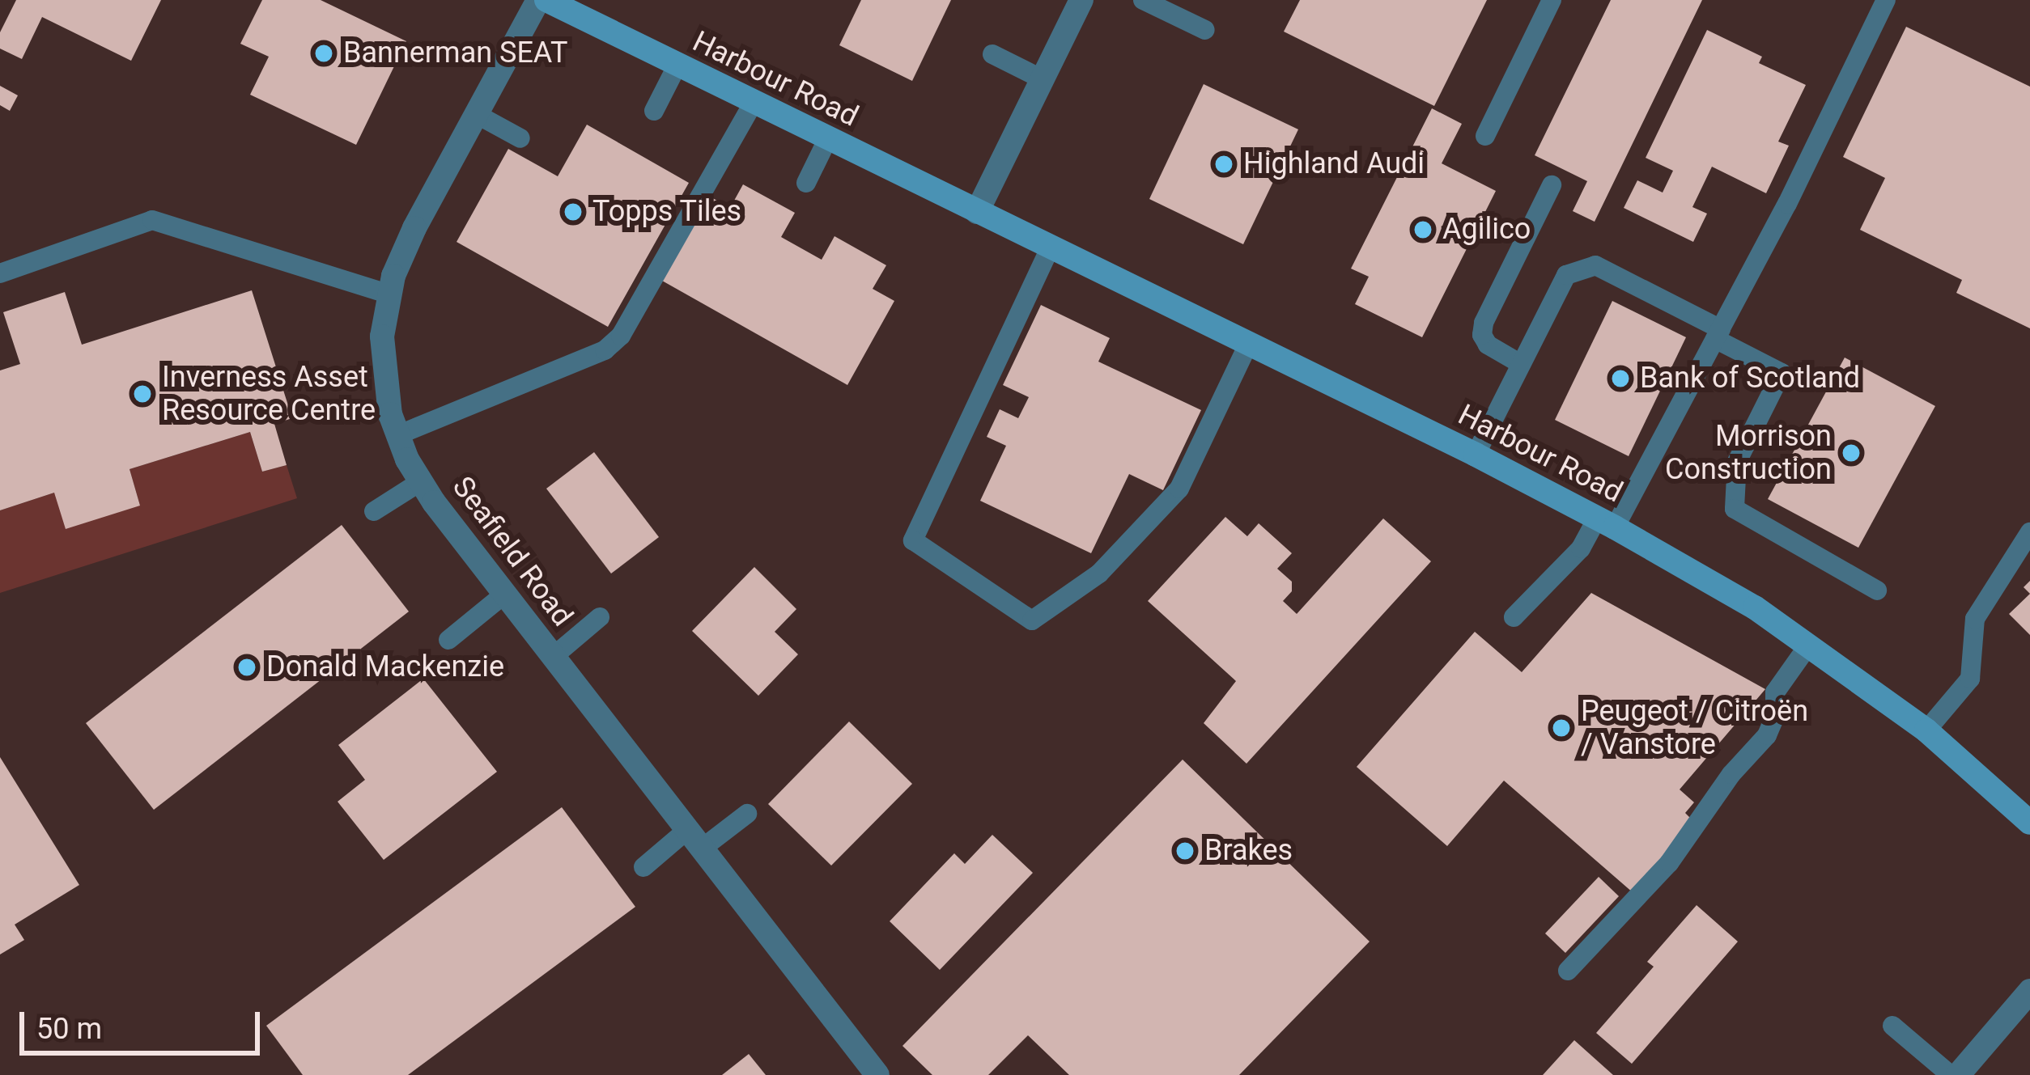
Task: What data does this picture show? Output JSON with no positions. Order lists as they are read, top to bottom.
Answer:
{
  "streets": {
    "street": ["Harbour Road", "Seafield Road"]
  },
  "places": [
    "Bannerman SEAT",
    "Highland Audi",
    "Topps Tiles",
    "Agilico",
    "Bank of Scotland",
    "Inverness Asset Resource Centre",
    "Morrison Construction",
    "Donald Mackenzie",
    "Peugeot / Citroën / Vanstore",
    "Brakes"
  ],
  "scale_bar": "50 m"
}
